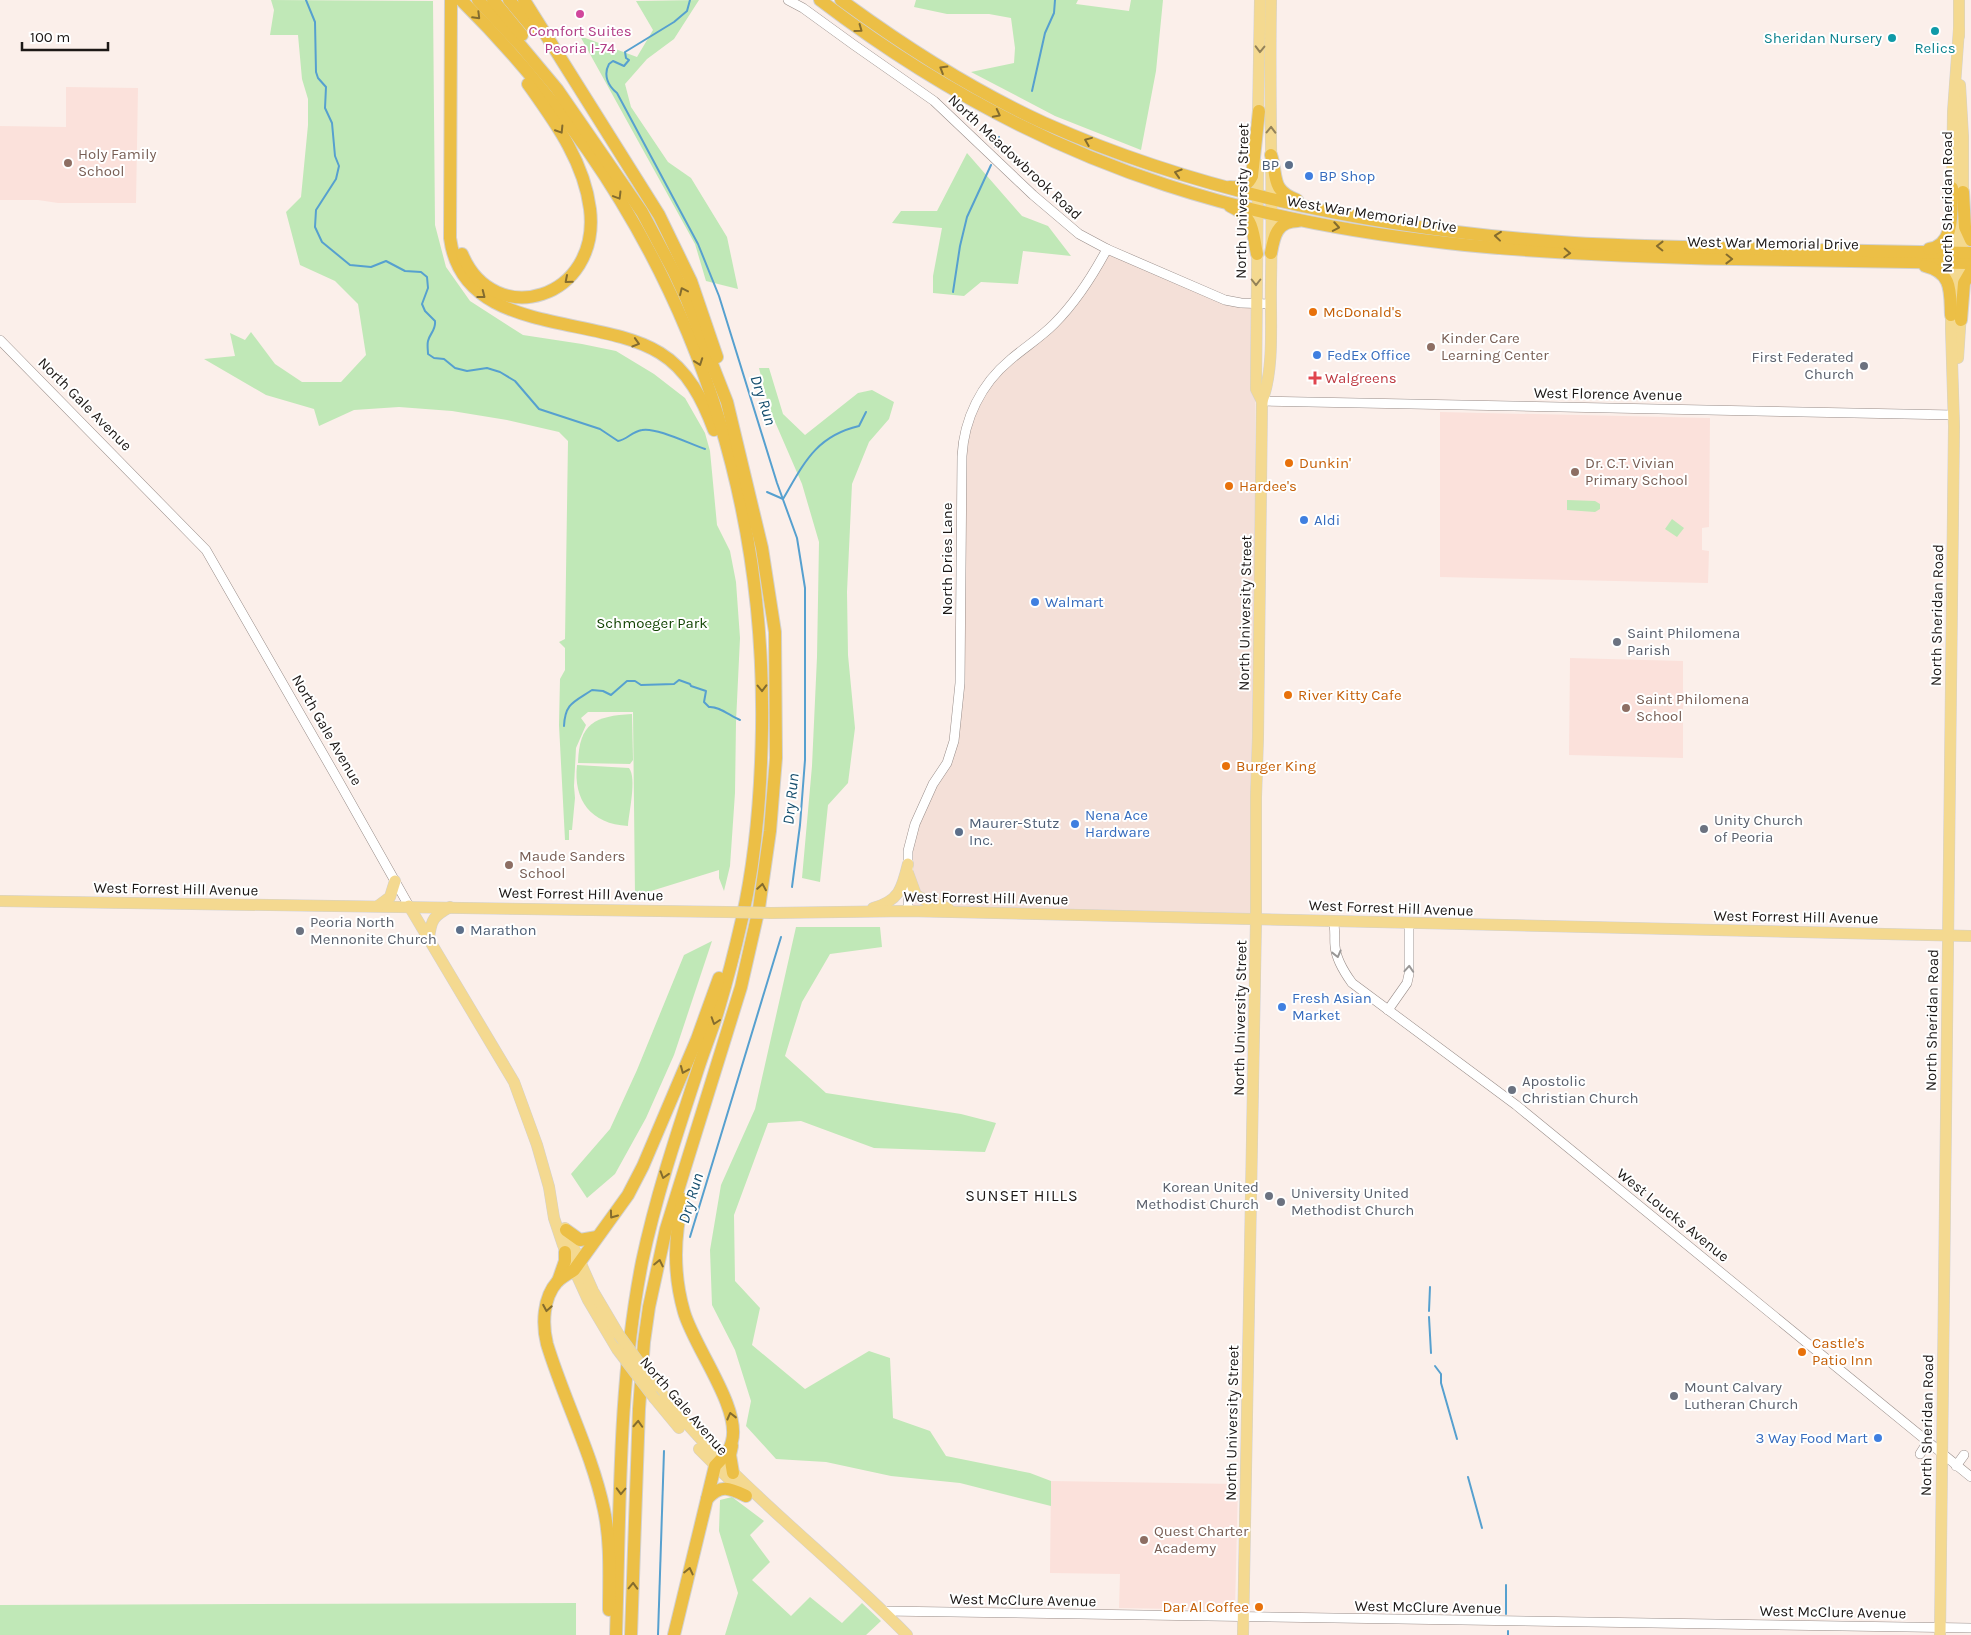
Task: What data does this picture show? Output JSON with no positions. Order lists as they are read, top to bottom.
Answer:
{
  "streets": {
    "highway": ["West War Memorial Drive"],
    "main road": [
      "North University Street",
      "North Sheridan Road",
      "North Gale Avenue",
      "West Forrest Hill Avenue"
    ],
    "street": [
      "North Meadowbrook Road",
      "West Florence Avenue",
      "North Dries Lane",
      "West Loucks Avenue",
      "West McClure Avenue"
    ]
  },
  "crossings": [
    ["North Meadowbrook Road", "North University Street"],
    ["North Meadowbrook Road", "North Dries Lane"],
    ["North University Street", "West War Memorial Drive"],
    ["North University Street", "West Florence Avenue"],
    ["North University Street", "West Forrest Hill Avenue"],
    ["North University Street", "West McClure Avenue"],
    ["North Sheridan Road", "West War Memorial Drive"],
    ["North Sheridan Road", "West Florence Avenue"],
    ["North Sheridan Road", "West Forrest Hill Avenue"],
    ["North Sheridan Road", "West Loucks Avenue"],
    ["North Sheridan Road", "West McClure Avenue"],
    ["North Gale Avenue", "West Forrest Hill Avenue"],
    ["North Gale Avenue", "West McClure Avenue"],
    ["North Dries Lane", "West Forrest Hill Avenue"],
    ["West Forrest Hill Avenue", "West Loucks Avenue"]
  ],
  "districts": ["SUNSET HILLS"],
  "water": ["Dry Run"],
  "parks": ["Schmoeger Park"],
  "places": {
    "other": [
      "Comfort Suites Peoria I-74",
      "Relics",
      "Sheridan Nursery",
      "Holy Family School",
      "BP",
      "BP Shop",
      "McDonald's",
      "Kinder Care Learning Center",
      "FedEx Office",
      "First Federated Church",
      "Dunkin'",
      "Dr. C.T. Vivian Primary School",
      "Hardee's",
      "Aldi",
      "Walmart",
      "Saint Philomena Parish",
      "River Kitty Cafe",
      "Saint Philomena School",
      "Burger King",
      "Nena Ace Hardware",
      "Unity Church of Peoria",
      "Maurer-Stutz Inc.",
      "Maude Sanders School",
      "Marathon",
      "Peoria North Mennonite Church",
      "Fresh Asian Market",
      "Apostolic Christian Church",
      "Korean United Methodist Church",
      "University United Methodist Church",
      "Castle's Patio Inn",
      "Mount Calvary Lutheran Church",
      "3 Way Food Mart",
      "Quest Charter Academy",
      "Dar Al Coffee"
    ],
    "health": ["Walgreens"]
  },
  "scale_bar": "100 m"
}
